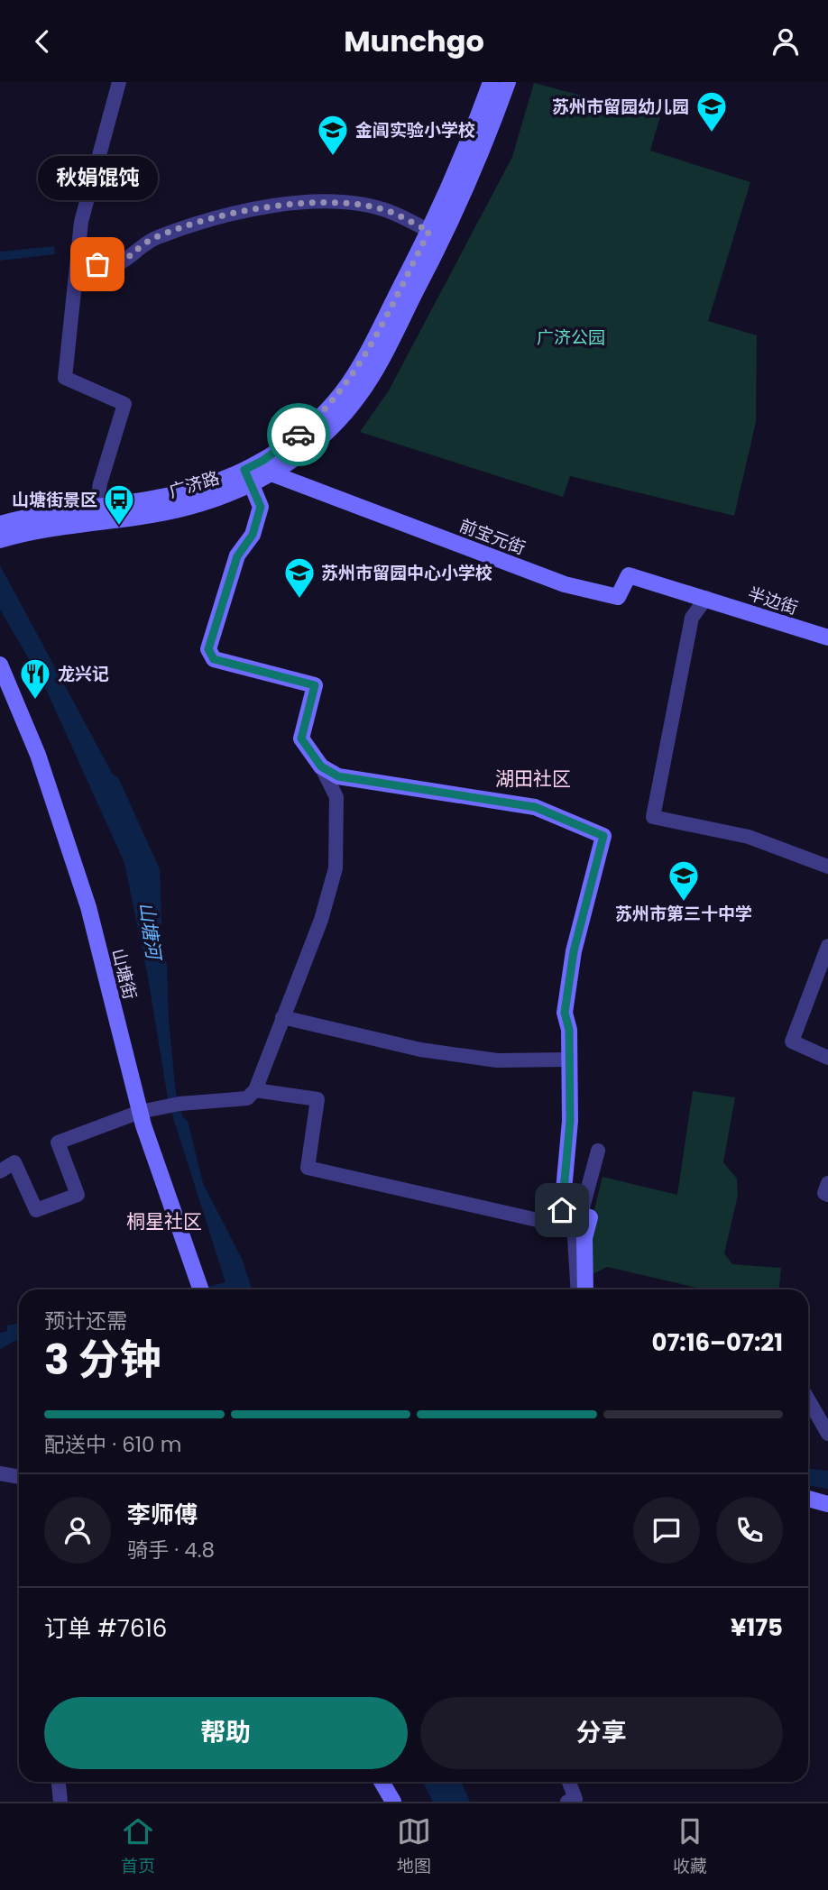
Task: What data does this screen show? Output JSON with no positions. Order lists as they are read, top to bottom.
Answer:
{
  "streets": {
    "street": [
      "广济路",
      "前宝元街",
      "半边街",
      "山塘街"
    ]
  },
  "crossings": [
    ["广济路", "前宝元街"],
    ["前宝元街", "半边街"]
  ],
  "districts": ["湖田社区", "桐星社区"],
  "water": ["山塘河"],
  "parks": ["广济公园"],
  "places": {
    "school or university": [
      "苏州市留园幼儿园",
      "金阊实验小学校",
      "苏州市留园中心小学校",
      "苏州市第三十中学"
    ],
    "other": ["秋娟馄饨"],
    "bus stop": ["山塘街景区"],
    "restaurant": ["龙兴记"]
  },
  "page": {
    "header": "Munchgo",
    "bubble": "秋娟馄饨",
    "heading": ["3 分钟", "预计还需", "07:16–07:21"],
    "panel": [
      "李师傅",
      "骑手 · 4.8",
      "订单 #7616",
      "¥175"
    ],
    "bar": "配送中 · 610 m",
    "buttons": ["帮助", "分享"],
    "tabs": ["首页", "地图", "收藏"]
  }
}
